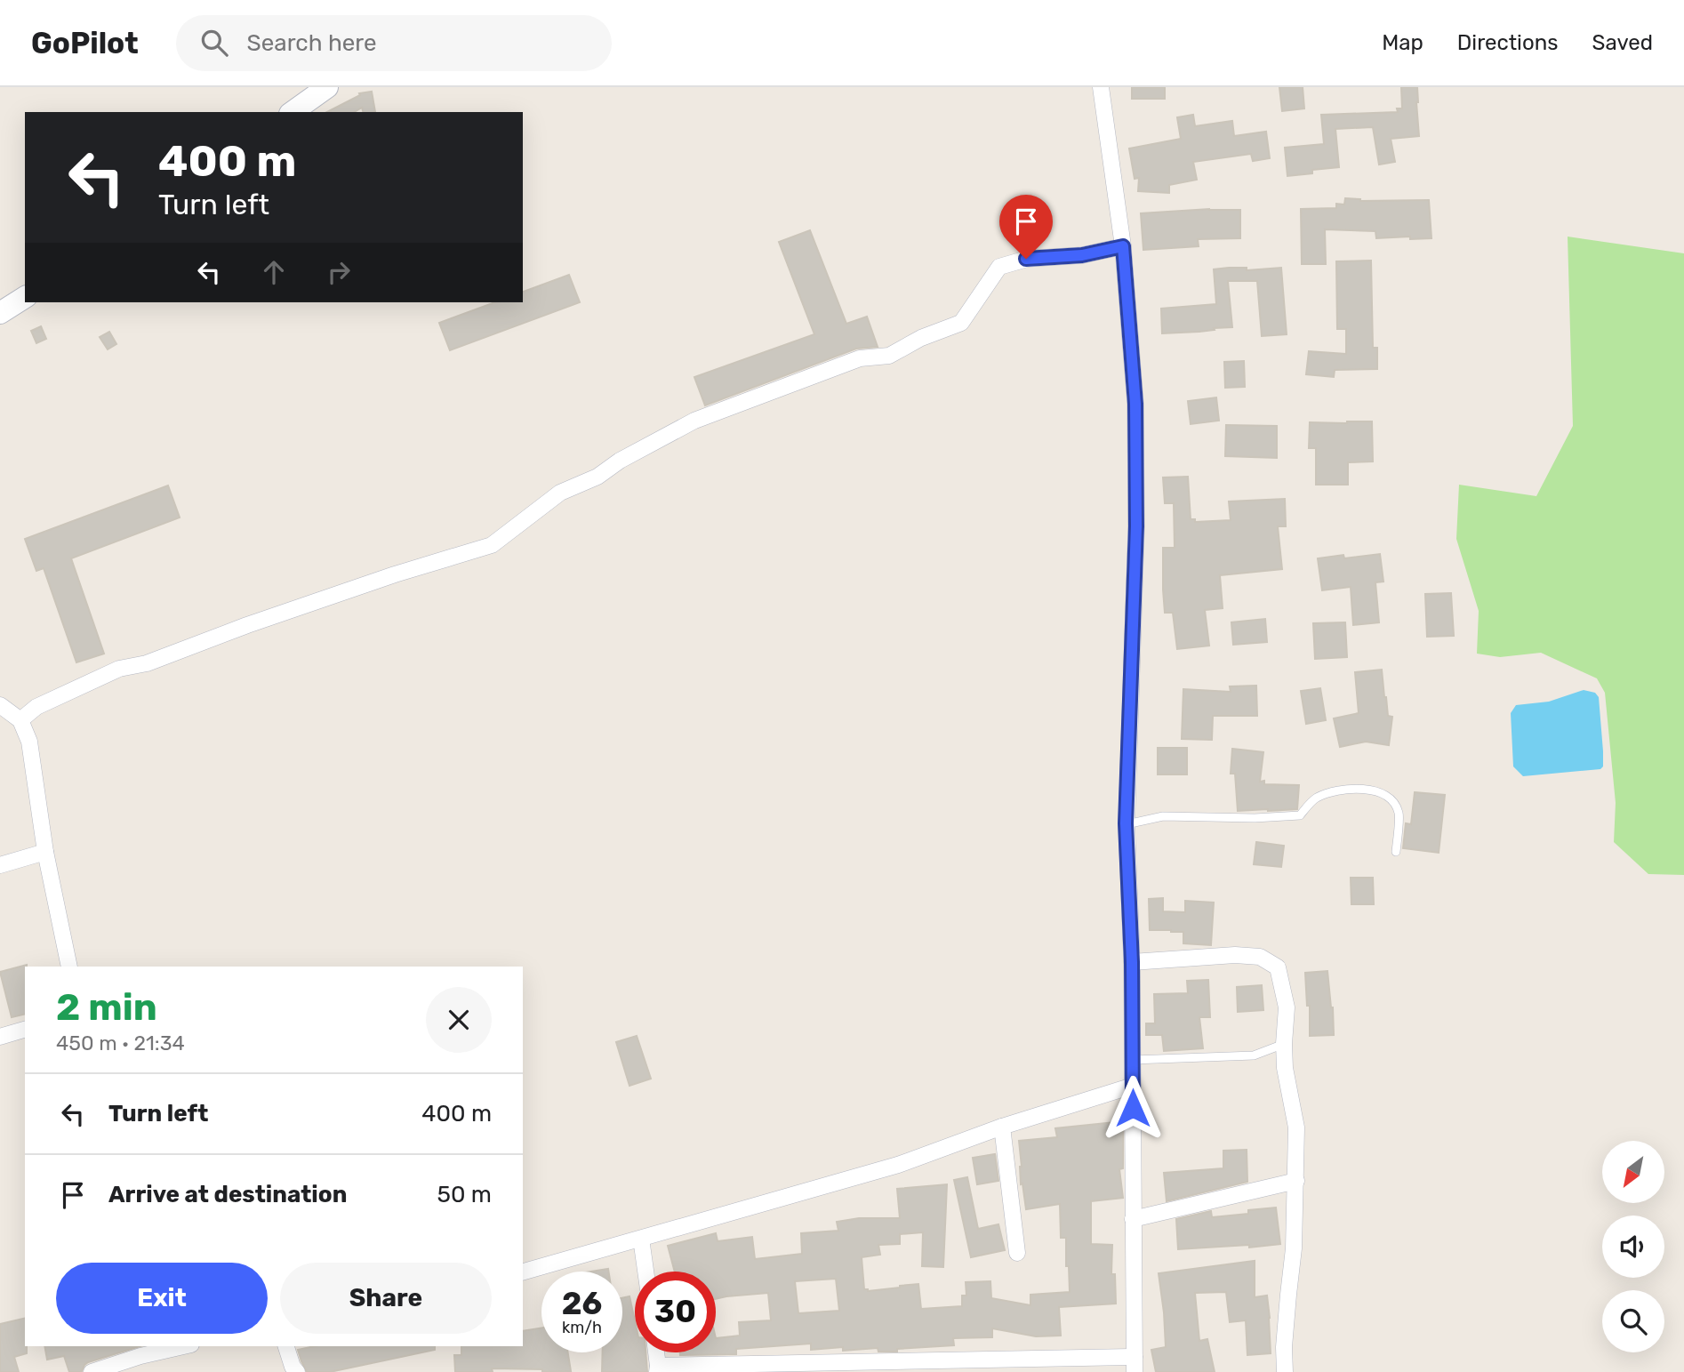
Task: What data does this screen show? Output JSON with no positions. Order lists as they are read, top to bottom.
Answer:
{
  "north": "bottom left",
  "page": {
    "header": "GoPilot",
    "search": "Search here",
    "nav": ["Map", "Directions", "Saved"],
    "turn": ["400 m", "Turn left"],
    "heading": ["2 min", "450 m · 21:34"],
    "list": [
      {
        "name": "Turn left",
        "value": "400 m"
      },
      {
        "name": "Arrive at destination",
        "value": "50 m"
      }
    ],
    "buttons": ["Exit", "Share"],
    "speed": "26 km/h",
    "limit": "30"
  }
}
